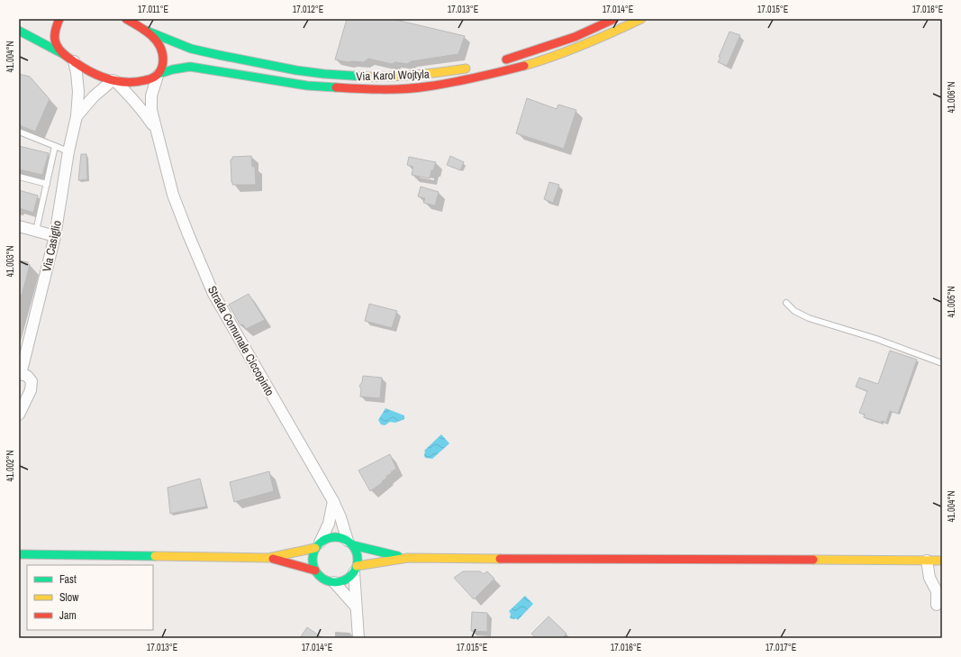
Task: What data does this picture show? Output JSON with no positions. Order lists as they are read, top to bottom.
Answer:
{
  "streets": {
    "street": ["Via Karol Wojtyla", "Via Casiglio", "Strada Comunale Ciccopinto"]
  },
  "crossings": [
    ["Via Karol Wojtyla", "Via Casiglio"],
    ["Via Karol Wojtyla", "Strada Comunale Ciccopinto"],
    ["Via Casiglio", "Strada Comunale Ciccopinto"]
  ],
  "legend": ["Fast", "Slow", "Jam"],
  "coordinates": [
    "17.011°E",
    "17.012°E",
    "17.013°E",
    "17.014°E",
    "17.015°E",
    "17.016°E",
    "41.004°N",
    "41.006°N",
    "41.003°N",
    "41.005°N",
    "41.002°N",
    "17.017°E"
  ]
}
